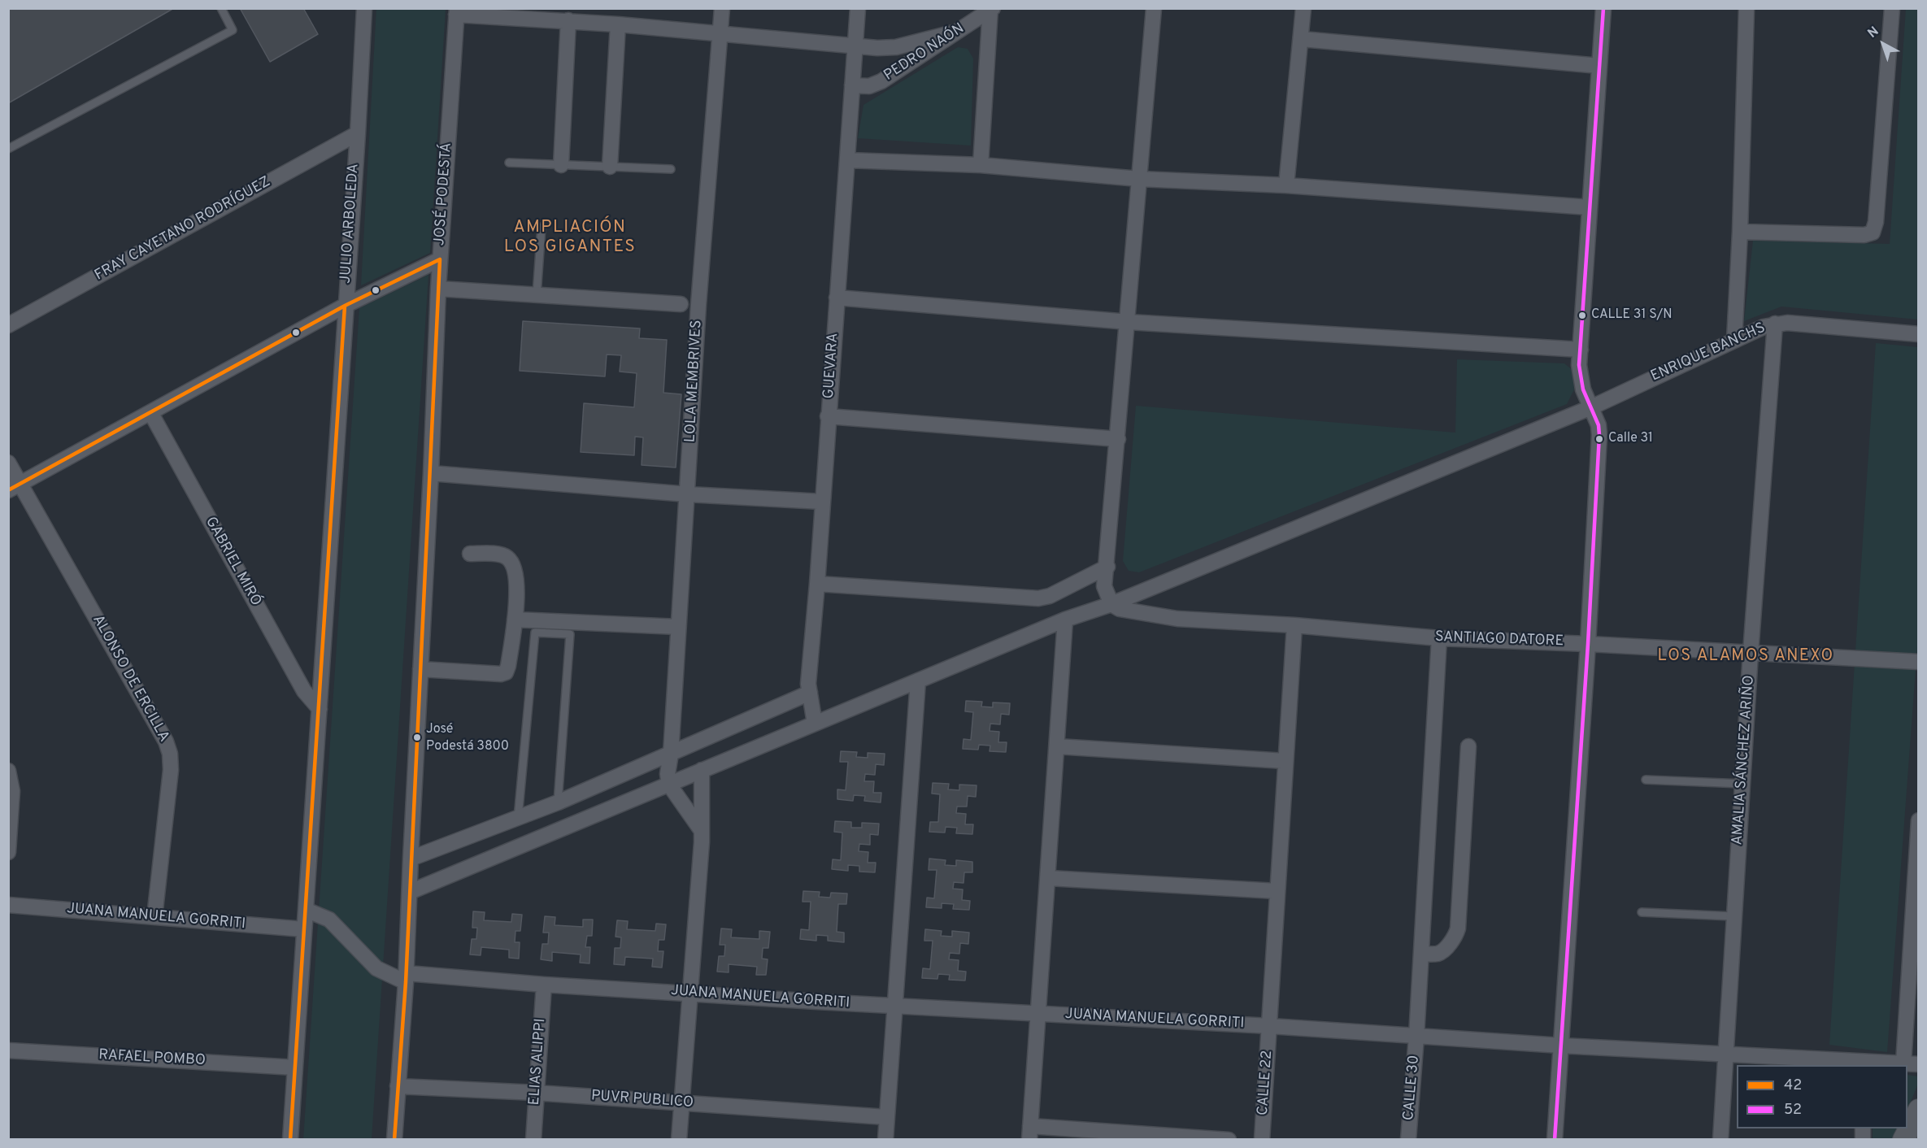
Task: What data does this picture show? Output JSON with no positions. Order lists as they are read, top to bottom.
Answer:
{
  "streets": {
    "street": [
      "PEDRO NAÓN",
      "JOSÉ PODESTÁ",
      "JULIO ARBOLEDA",
      "FRAY CAYETANO RODRÍGUEZ",
      "ENRIQUE BANCHS",
      "GUEVARA",
      "LOLA MEMBRIVES",
      "GABRIEL MIRÓ",
      "SANTIAGO DATORE",
      "ALONSO DE ERCILLA",
      "AMALIA SÁNCHEZ ARIÑO",
      "JUANA MANUELA GORRITI",
      "RAFAEL POMBO",
      "ELIAS ALIPPI",
      "CALLE 22",
      "CALLE 30",
      "PUVR PUBLICO"
    ]
  },
  "crossings": [
    ["PEDRO NAÓN", "GUEVARA"],
    ["JOSÉ PODESTÁ", "ENRIQUE BANCHS"],
    ["JOSÉ PODESTÁ", "JUANA MANUELA GORRITI"],
    ["JOSÉ PODESTÁ", "PUVR PUBLICO"],
    ["JULIO ARBOLEDA", "FRAY CAYETANO RODRÍGUEZ"],
    ["JULIO ARBOLEDA", "GABRIEL MIRÓ"],
    ["JULIO ARBOLEDA", "JUANA MANUELA GORRITI"],
    ["JULIO ARBOLEDA", "RAFAEL POMBO"],
    ["ENRIQUE BANCHS", "GUEVARA"],
    ["ENRIQUE BANCHS", "LOLA MEMBRIVES"],
    ["ENRIQUE BANCHS", "SANTIAGO DATORE"],
    ["ENRIQUE BANCHS", "AMALIA SÁNCHEZ ARIÑO"],
    ["SANTIAGO DATORE", "AMALIA SÁNCHEZ ARIÑO"],
    ["SANTIAGO DATORE", "CALLE 22"],
    ["SANTIAGO DATORE", "CALLE 30"],
    ["ALONSO DE ERCILLA", "JUANA MANUELA GORRITI"],
    ["AMALIA SÁNCHEZ ARIÑO", "JUANA MANUELA GORRITI"],
    ["JUANA MANUELA GORRITI", "ELIAS ALIPPI"],
    ["JUANA MANUELA GORRITI", "CALLE 22"],
    ["JUANA MANUELA GORRITI", "CALLE 30"],
    ["ELIAS ALIPPI", "PUVR PUBLICO"]
  ],
  "districts": ["AMPLIACIÓN LOS GIGANTES", "LOS ALAMOS ANEXO"],
  "places": ["CALLE 31 S/N", "Calle 31", "José Podestá 3800"],
  "lines": ["transit line 52", "transit line 42"],
  "legend": ["42", "52"],
  "north": "top left"
}
